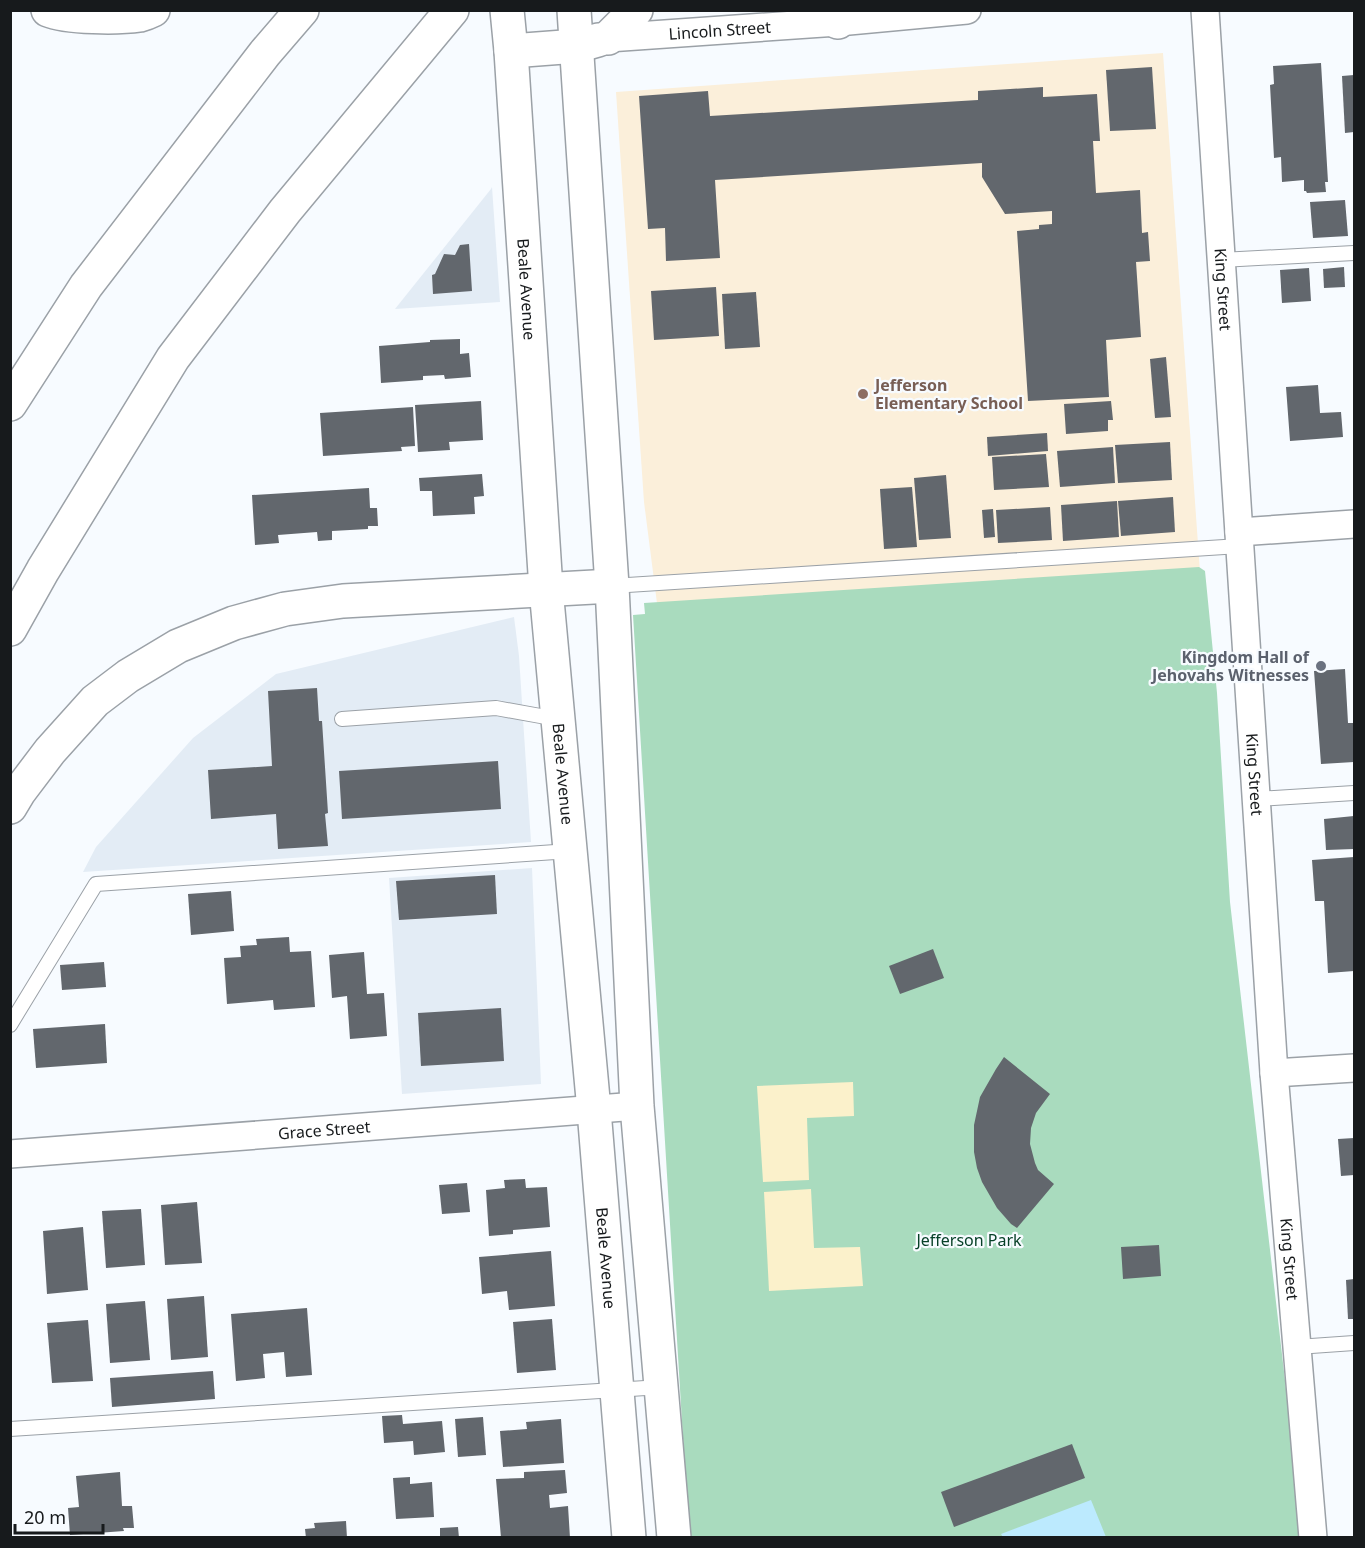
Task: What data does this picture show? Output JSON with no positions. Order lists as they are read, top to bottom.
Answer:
{
  "streets": {
    "main road": ["Lincoln Street", "Beale Avenue"],
    "street": ["King Street", "Grace Street"]
  },
  "crossings": [
    ["Lincoln Street", "Beale Avenue"],
    ["Beale Avenue", "Grace Street"]
  ],
  "parks": ["Jefferson Park"],
  "places": ["Jefferson Elementary School", "Kingdom Hall of Jehovahs Witnesses"],
  "scale_bar": "20 m"
}
